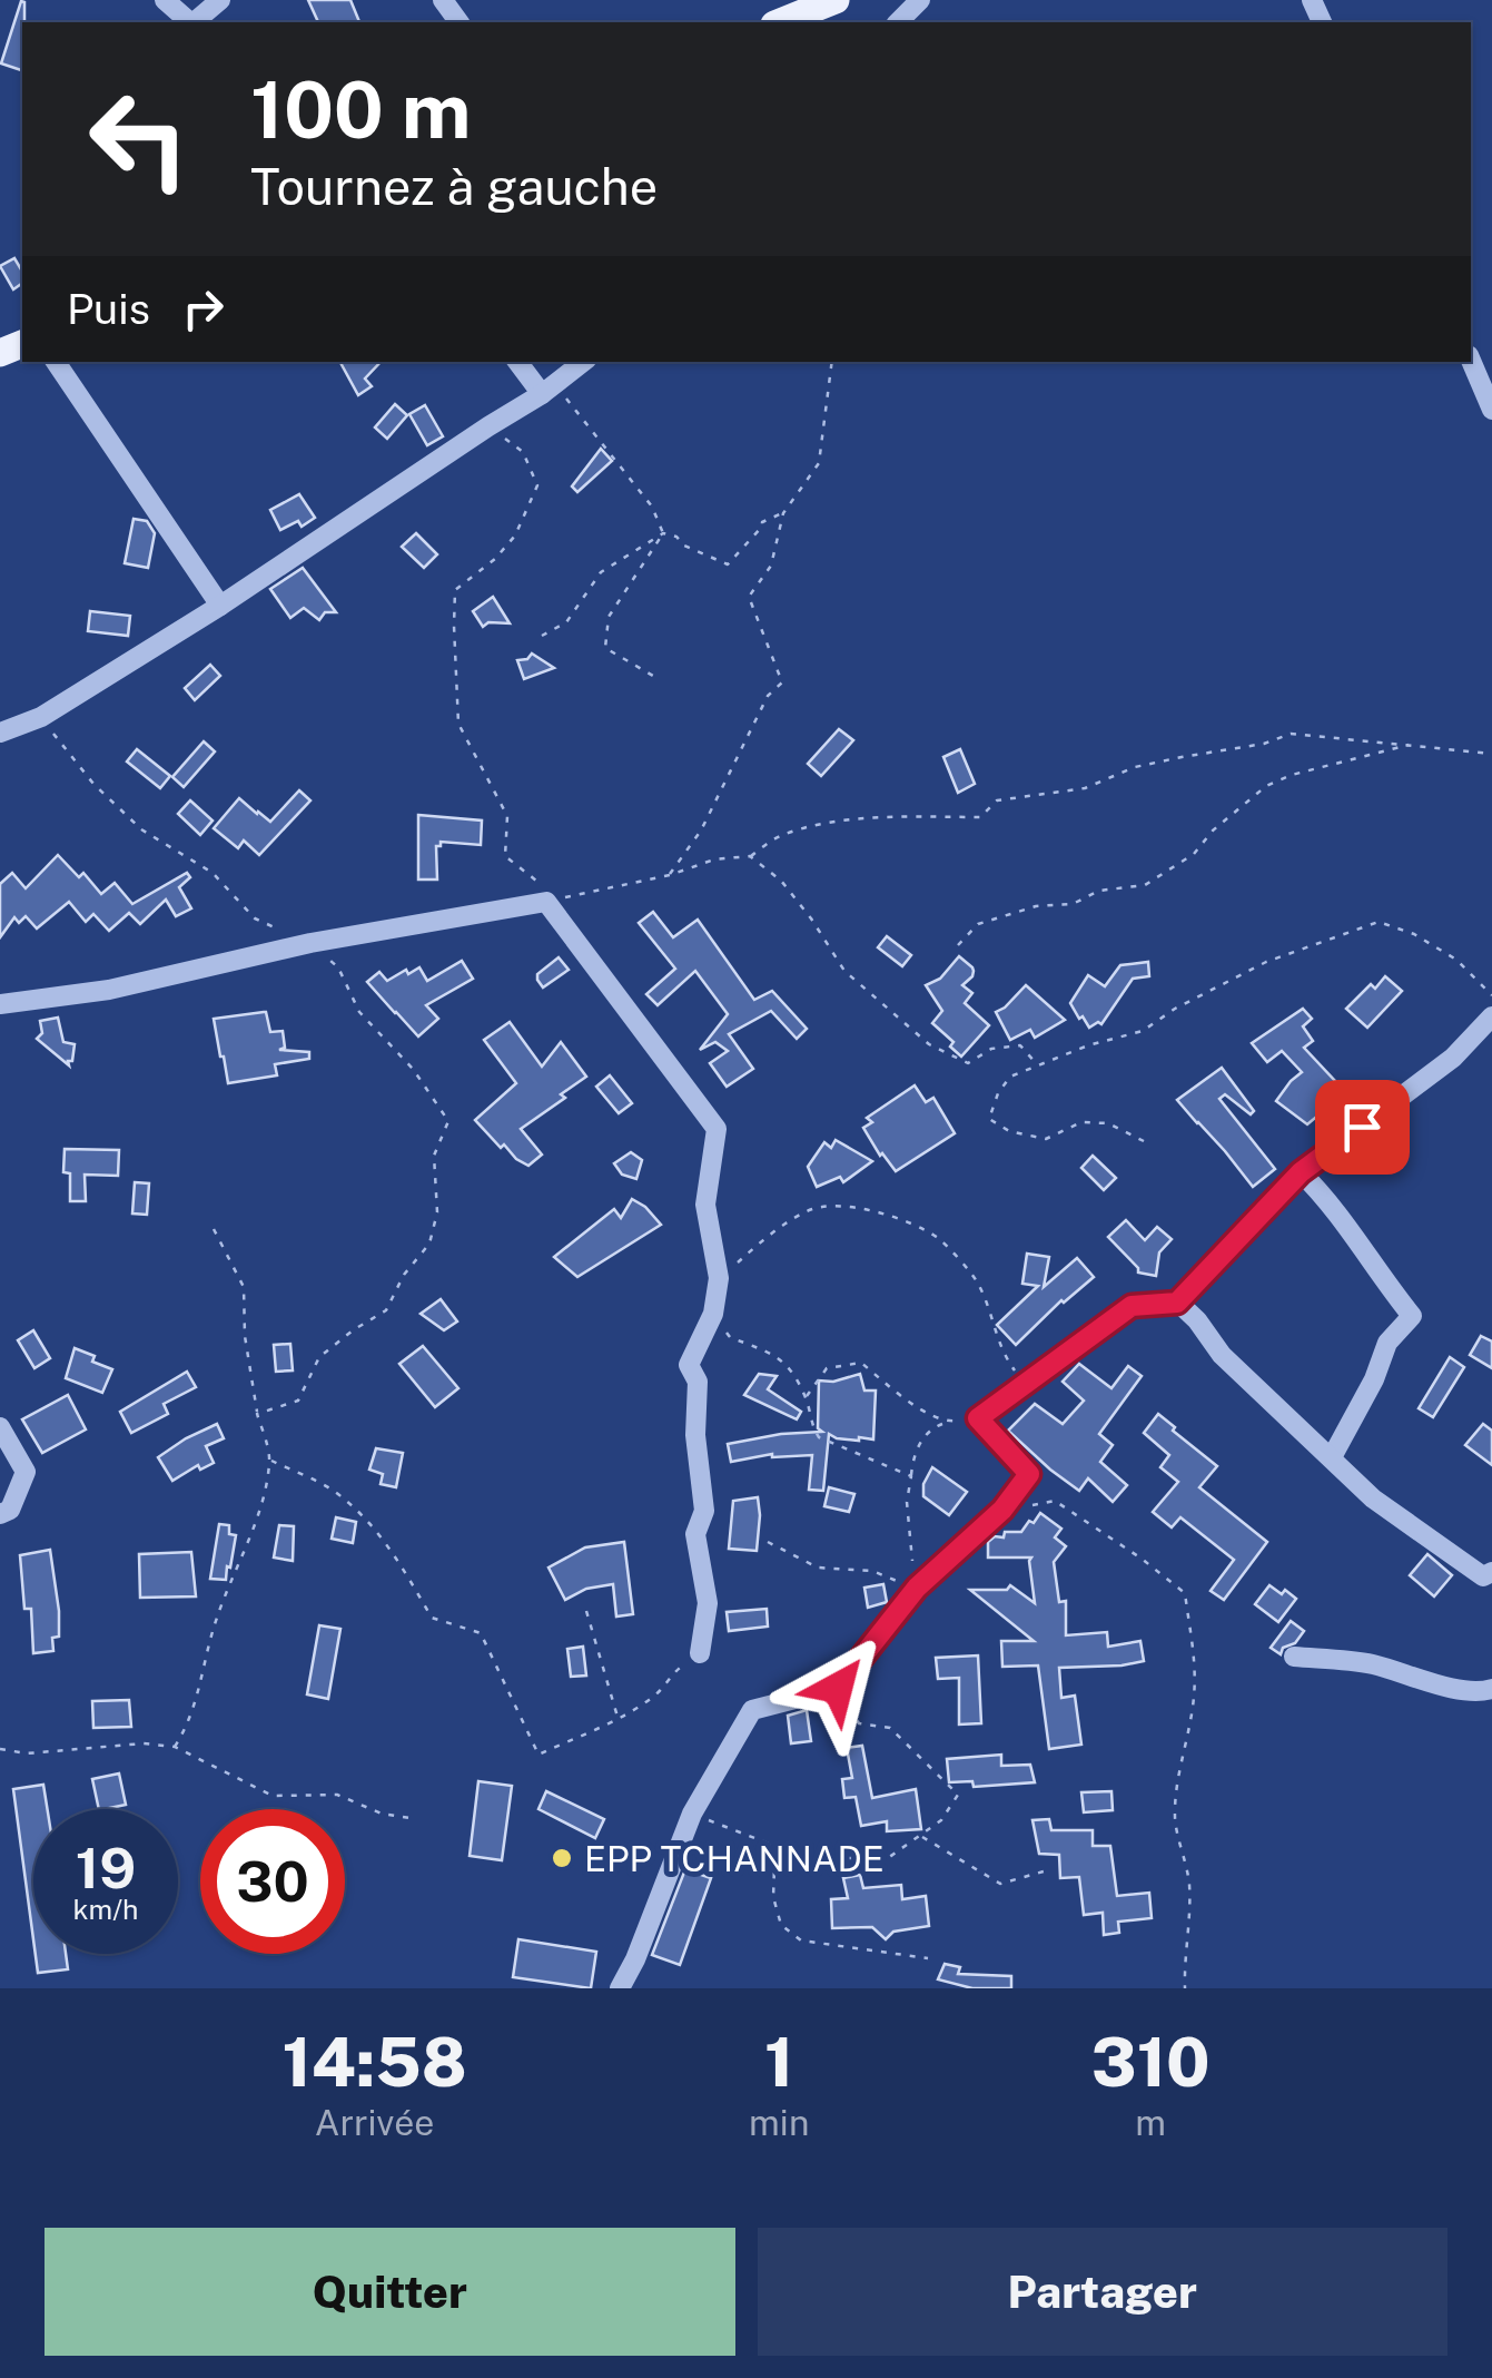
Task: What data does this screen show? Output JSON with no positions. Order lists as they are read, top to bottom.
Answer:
{
  "places": ["EPP TCHANNADE"],
  "page": {
    "turn": ["100 m", "Tournez à gauche"],
    "then": "Puis",
    "speed": "19 km/h",
    "limit": "30",
    "eta": [
      "14:58",
      "Arrivée",
      "1",
      "min",
      "310",
      "m"
    ],
    "buttons": ["Quitter", "Partager"]
  }
}
